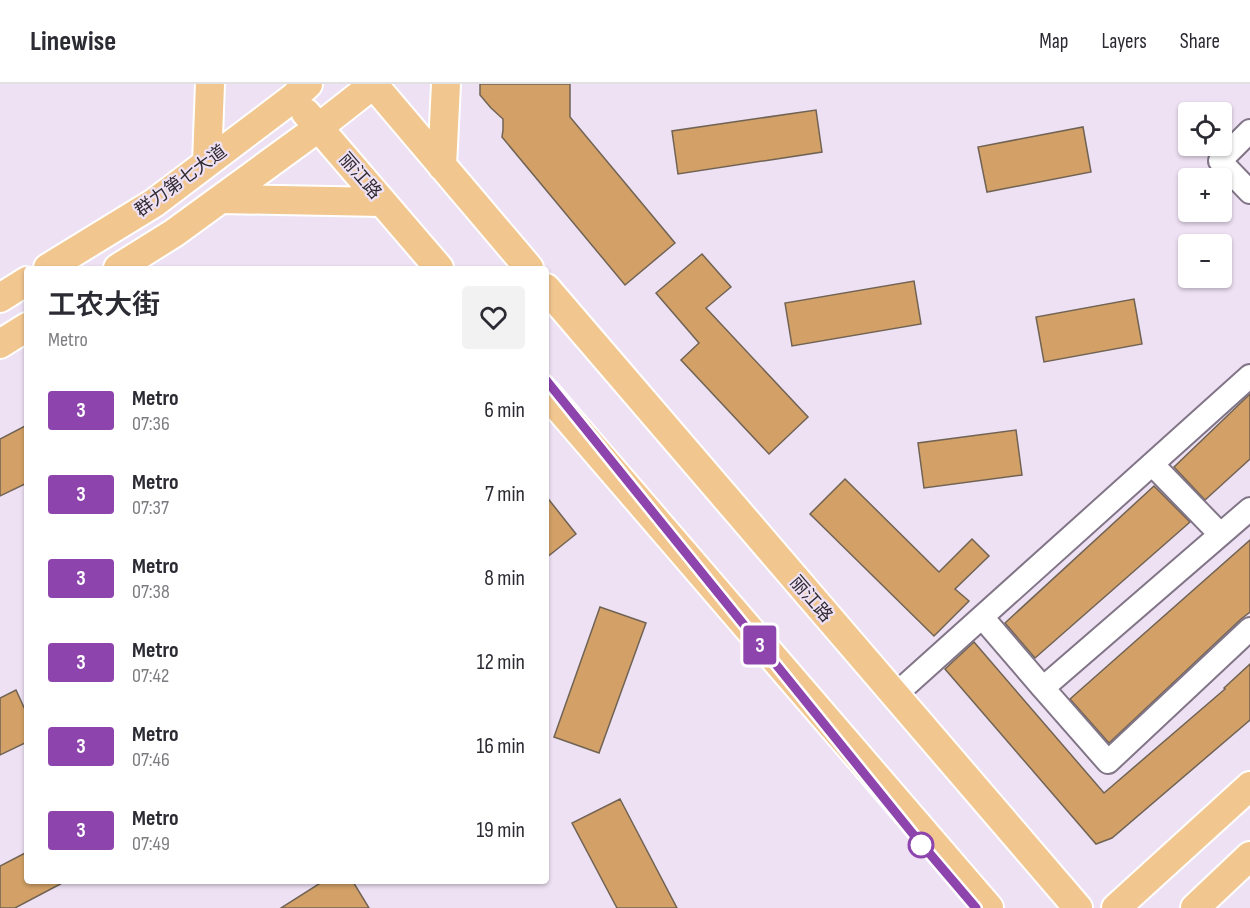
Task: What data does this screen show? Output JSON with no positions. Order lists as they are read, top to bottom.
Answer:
{
  "streets": {
    "main road": ["丽江路", "群力第七大道"]
  },
  "crossings": [
    ["丽江路", "群力第七大道"]
  ],
  "lines": ["metro line 3"],
  "page": {
    "header": "Linewise",
    "nav": ["Map", "Layers", "Share"],
    "on_map": "3",
    "map_buttons": ["+", "−"],
    "heading": ["工农大街", "Metro"],
    "list": [
      {
        "mark": "3",
        "name": "Metro",
        "note": "07:36",
        "value": "6 min"
      },
      {
        "mark": "3",
        "name": "Metro",
        "note": "07:37",
        "value": "7 min"
      },
      {
        "mark": "3",
        "name": "Metro",
        "note": "07:38",
        "value": "8 min"
      },
      {
        "mark": "3",
        "name": "Metro",
        "note": "07:42",
        "value": "12 min"
      },
      {
        "mark": "3",
        "name": "Metro",
        "note": "07:46",
        "value": "16 min"
      },
      {
        "mark": "3",
        "name": "Metro",
        "note": "07:49",
        "value": "19 min"
      }
    ]
  }
}
